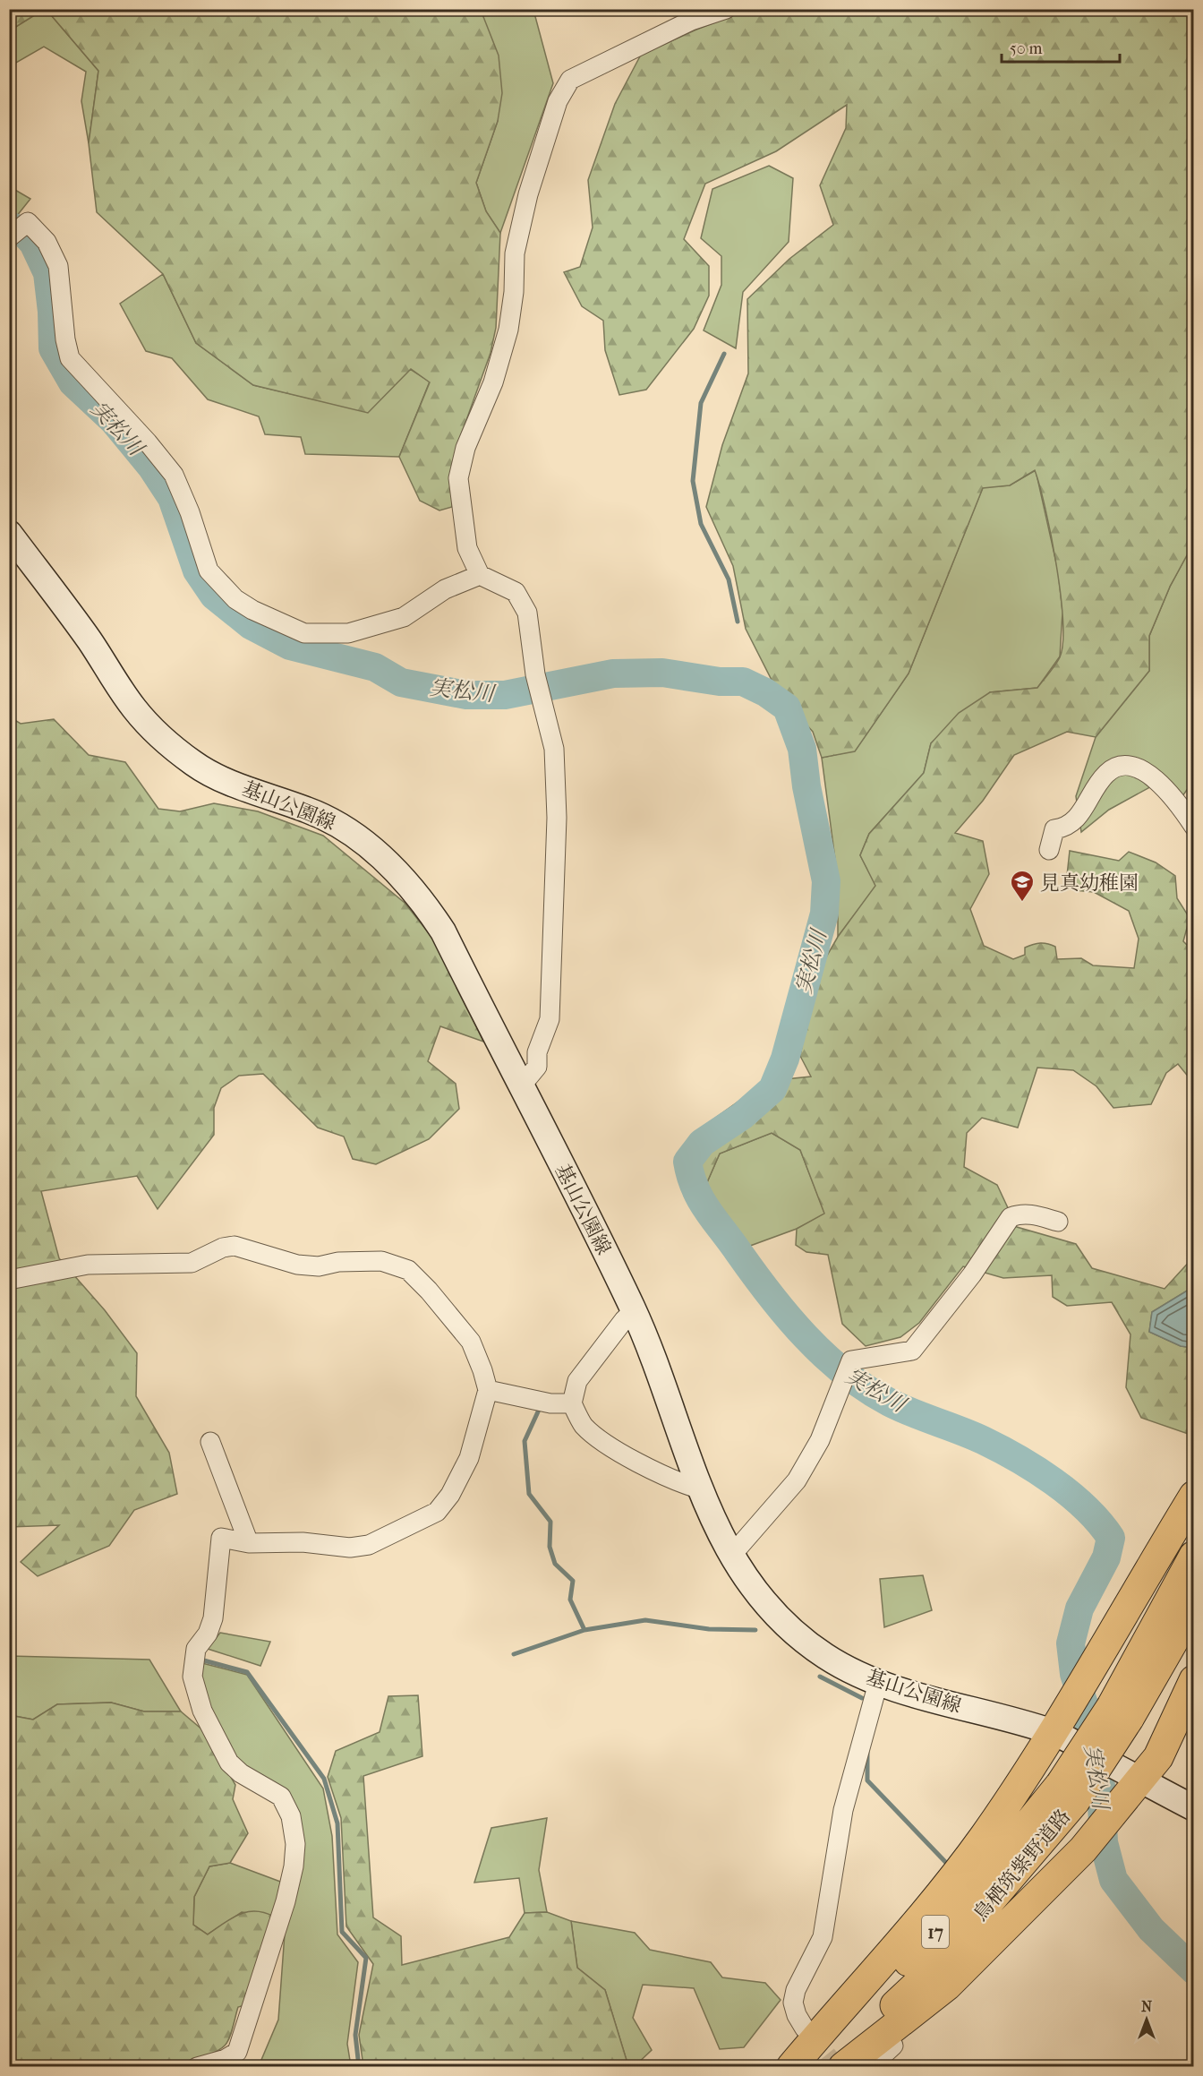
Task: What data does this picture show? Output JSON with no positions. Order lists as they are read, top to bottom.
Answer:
{
  "streets": {
    "main road": ["基山公園線", "鳥栖筑紫野道路", "17"]
  },
  "crossings": [
    ["鳥栖筑紫野道路", "17"]
  ],
  "water": ["実松川"],
  "places": {
    "school or university": ["見真幼稚園"]
  },
  "scale_bar": "50 m",
  "north": "top"
}
